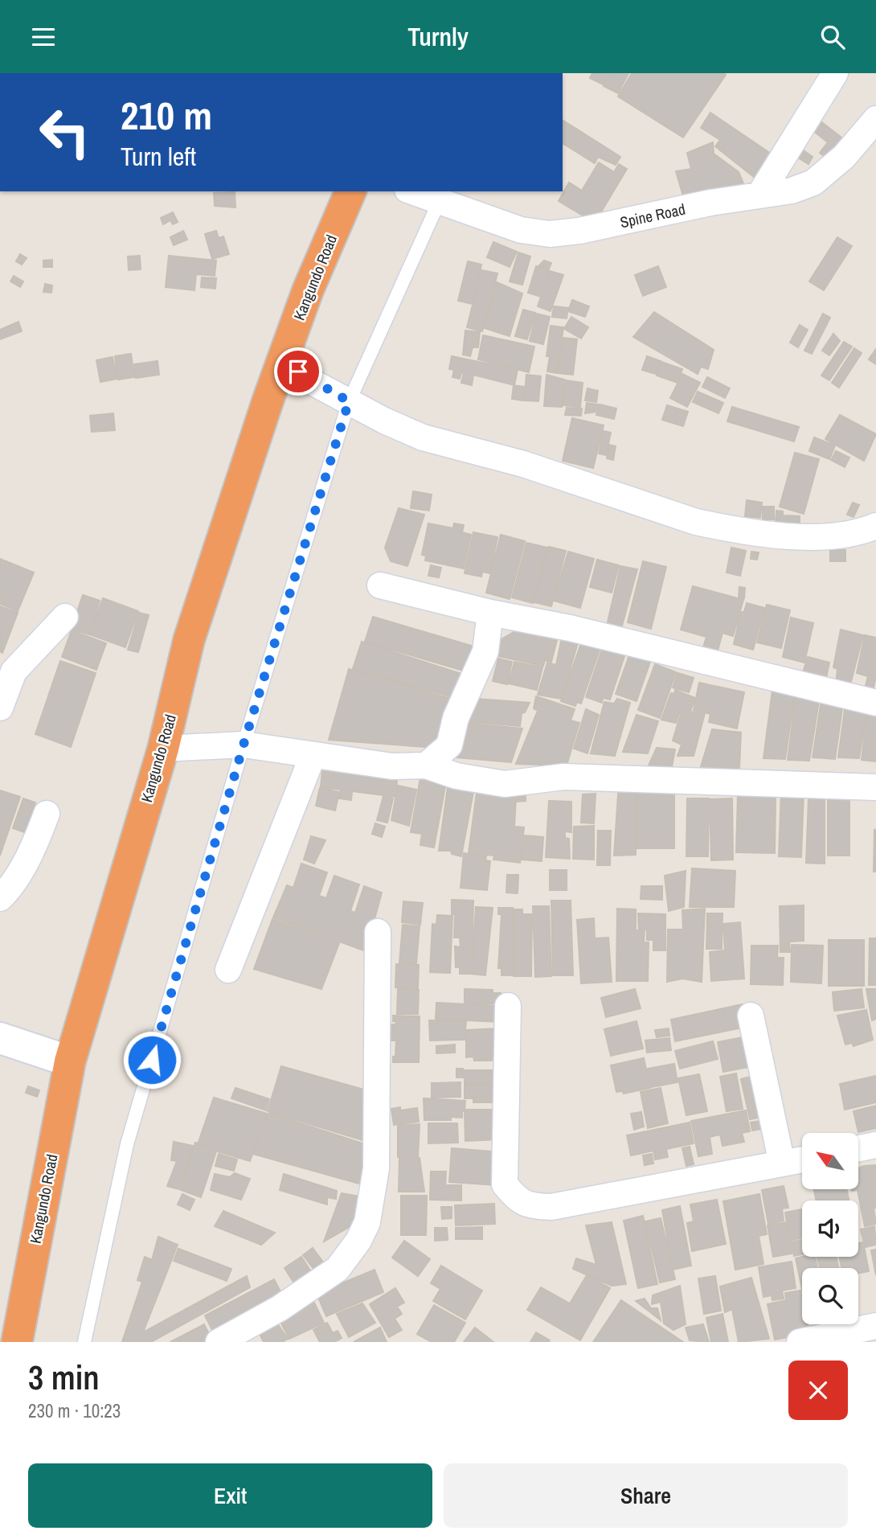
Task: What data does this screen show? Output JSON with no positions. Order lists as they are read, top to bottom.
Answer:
{
  "streets": {
    "highway": ["Kangundo Road"],
    "street": ["Spine Road"]
  },
  "north": "top left",
  "page": {
    "header": "Turnly",
    "turn": ["210 m", "Turn left"],
    "heading": ["3 min", "230 m · 10:23"],
    "buttons": ["Exit", "Share"]
  }
}
